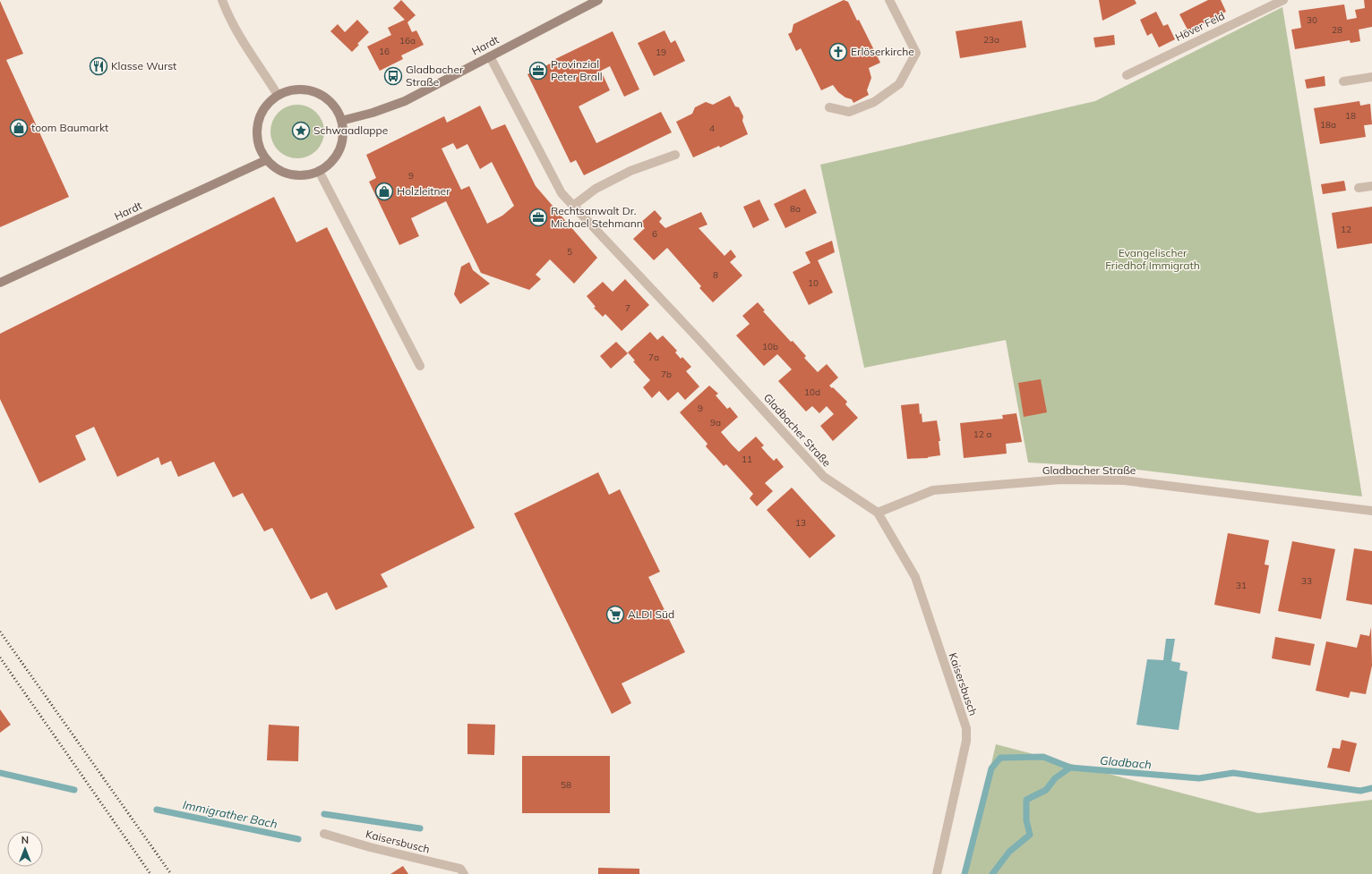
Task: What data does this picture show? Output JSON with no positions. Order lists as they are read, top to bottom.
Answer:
{
  "streets": {
    "main road": ["Hardt"],
    "street": ["Höver Feld", "Gladbacher Straße", "Kaisersbusch"]
  },
  "crossings": [
    ["Hardt", "Gladbacher Straße"],
    ["Gladbacher Straße", "Kaisersbusch"]
  ],
  "water": ["Gladbach", "Immigrather Bach"],
  "parks": ["Evangelischer Friedhof Immigrath"],
  "places": {
    "church": ["Erlöserkirche"],
    "restaurant": ["Klasse Wurst"],
    "office": ["Provinzial Peter Brall", "Rechtsanwalt Dr. Michael Stehmann"],
    "bus stop": ["Gladbacher Straße"],
    "shop": ["toom Baumarkt", "Holzleitner"],
    "place": ["Schwaadlappe"],
    "supermarket": ["ALDI Süd"]
  },
  "house_numbers": [
    "30",
    "28",
    "23a",
    "16a",
    "16",
    "19",
    "18",
    "18a",
    "4",
    "9",
    "8a",
    "12",
    "6",
    "5",
    "8",
    "10",
    "7",
    "10b",
    "7a",
    "7b",
    "10d",
    "9",
    "9a",
    "12 a",
    "11",
    "13",
    "33",
    "31",
    "58"
  ],
  "north": "top"
}
